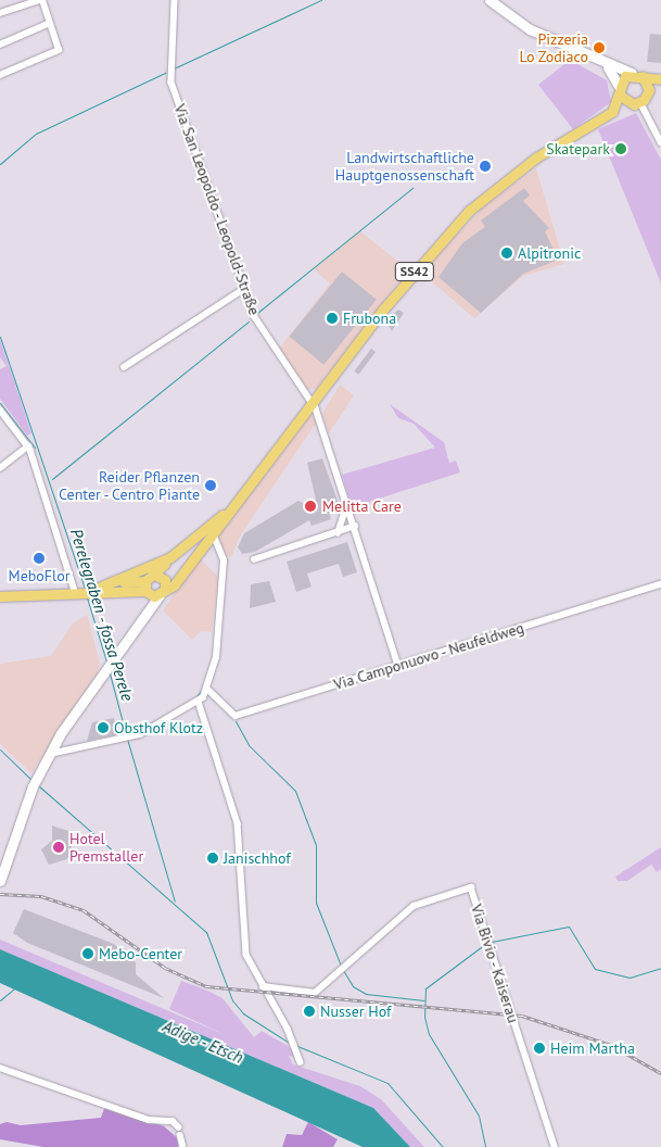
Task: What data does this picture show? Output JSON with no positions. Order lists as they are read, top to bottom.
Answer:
{
  "streets": {
    "main road": ["SS42"],
    "street": ["Via San Leopoldo - Leopold-Straße", "Via Camponuovo - Neufeldweg", "Via Bivio - Kaiserau"]
  },
  "crossings": [
    ["Via San Leopoldo - Leopold-Straße", "SS42"],
    ["Via San Leopoldo - Leopold-Straße", "Via Camponuovo - Neufeldweg"]
  ],
  "water": ["Perelegraben - fossa Perele", "Adige - Etsch"],
  "places": [
    "Pizzeria Lo Zodiaco",
    "Skatepark",
    "Landwirtschaftliche Hauptgenossenschaft",
    "Alpitronic",
    "Frubona",
    "Reider Pflanzen Center - Centro Piante",
    "Melitta Care",
    "MeboFlor",
    "Obsthof Klotz",
    "Hotel Premstaller",
    "Janischhof",
    "Mebo-Center",
    "Nusser Hof",
    "Heim Martha"
  ]
}
